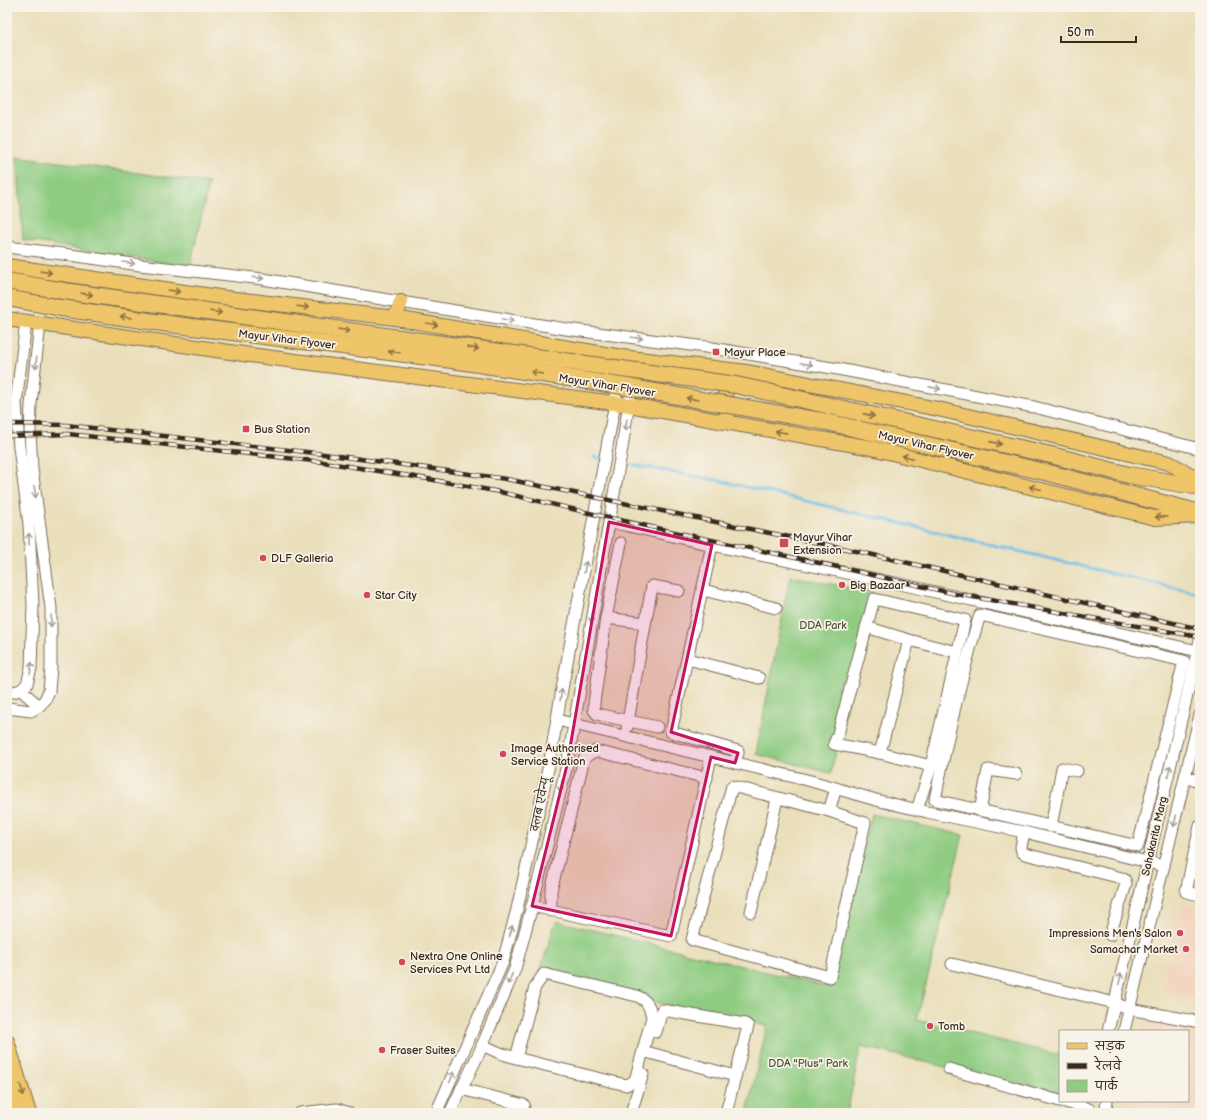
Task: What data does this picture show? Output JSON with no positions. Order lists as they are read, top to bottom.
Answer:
{
  "streets": {
    "highway": ["Mayur Vihar Flyover"],
    "street": ["क्लब एवेन्यू", "Sahakarita Marg"]
  },
  "parks": ["DDA Park", "DDA \"Plus\" Park"],
  "places": {
    "transit": ["Mayur Place", "Bus Station", "Mayur Vihar Extension"],
    "other": [
      "DLF Galleria",
      "Big Bazaar",
      "Star City",
      "Image Authorised Service Station",
      "Impressions Men's Salon",
      "Samachar Market",
      "Nextra One Online Services Pvt Ltd",
      "Tomb",
      "Fraser Suites"
    ]
  },
  "legend": ["सड़क", "रेलवे", "पार्क"],
  "scale_bar": "50 m"
}
